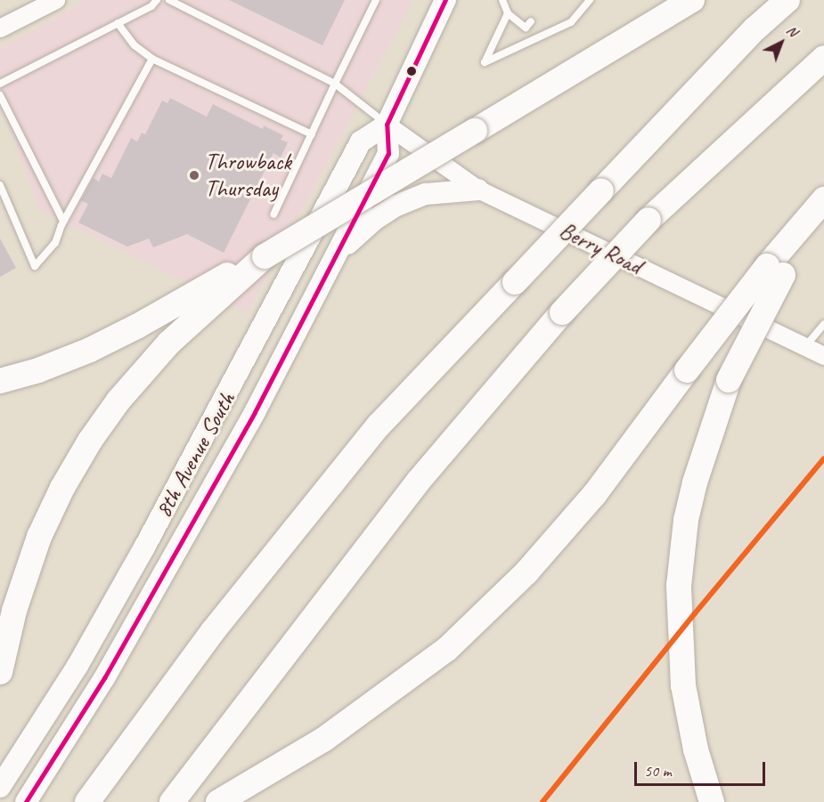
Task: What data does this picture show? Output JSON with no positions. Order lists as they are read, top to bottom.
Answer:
{
  "streets": {
    "main road": ["8th Avenue South"],
    "street": ["Berry Road"]
  },
  "crossings": [
    ["Berry Road", "8th Avenue South"]
  ],
  "places": ["Throwback Thursday"],
  "scale_bar": "50 m",
  "north": "top right"
}
